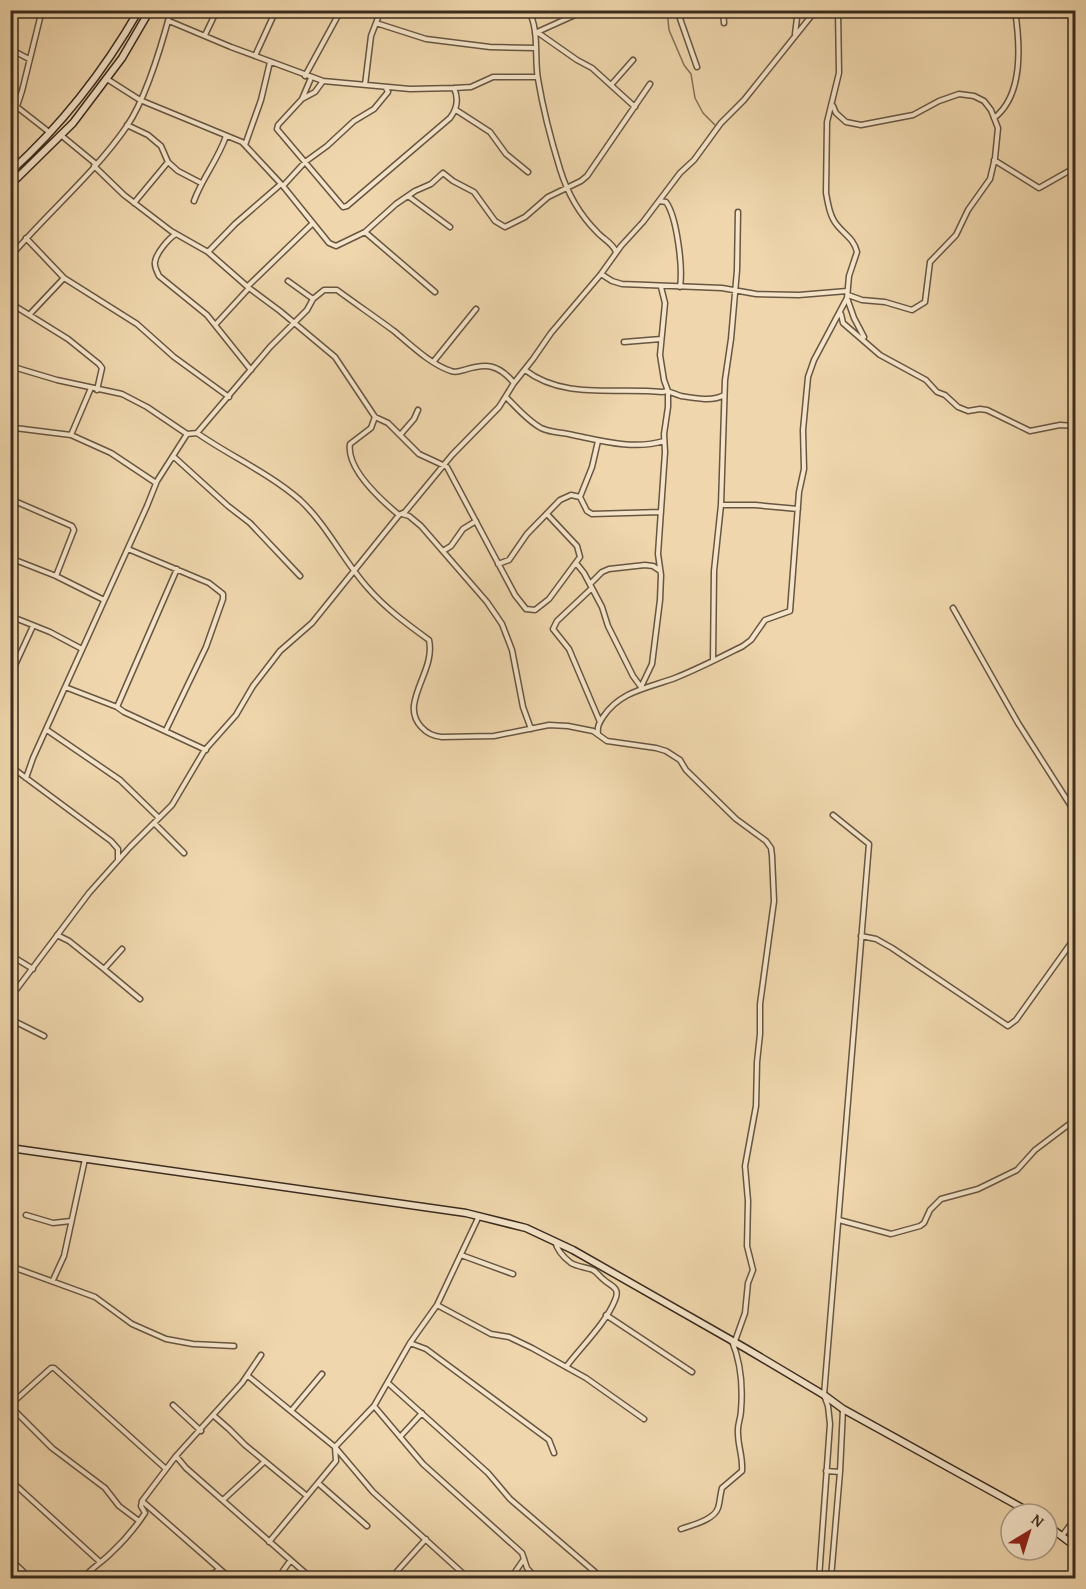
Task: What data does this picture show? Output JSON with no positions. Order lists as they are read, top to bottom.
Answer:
{
  "north": "top right"
}
